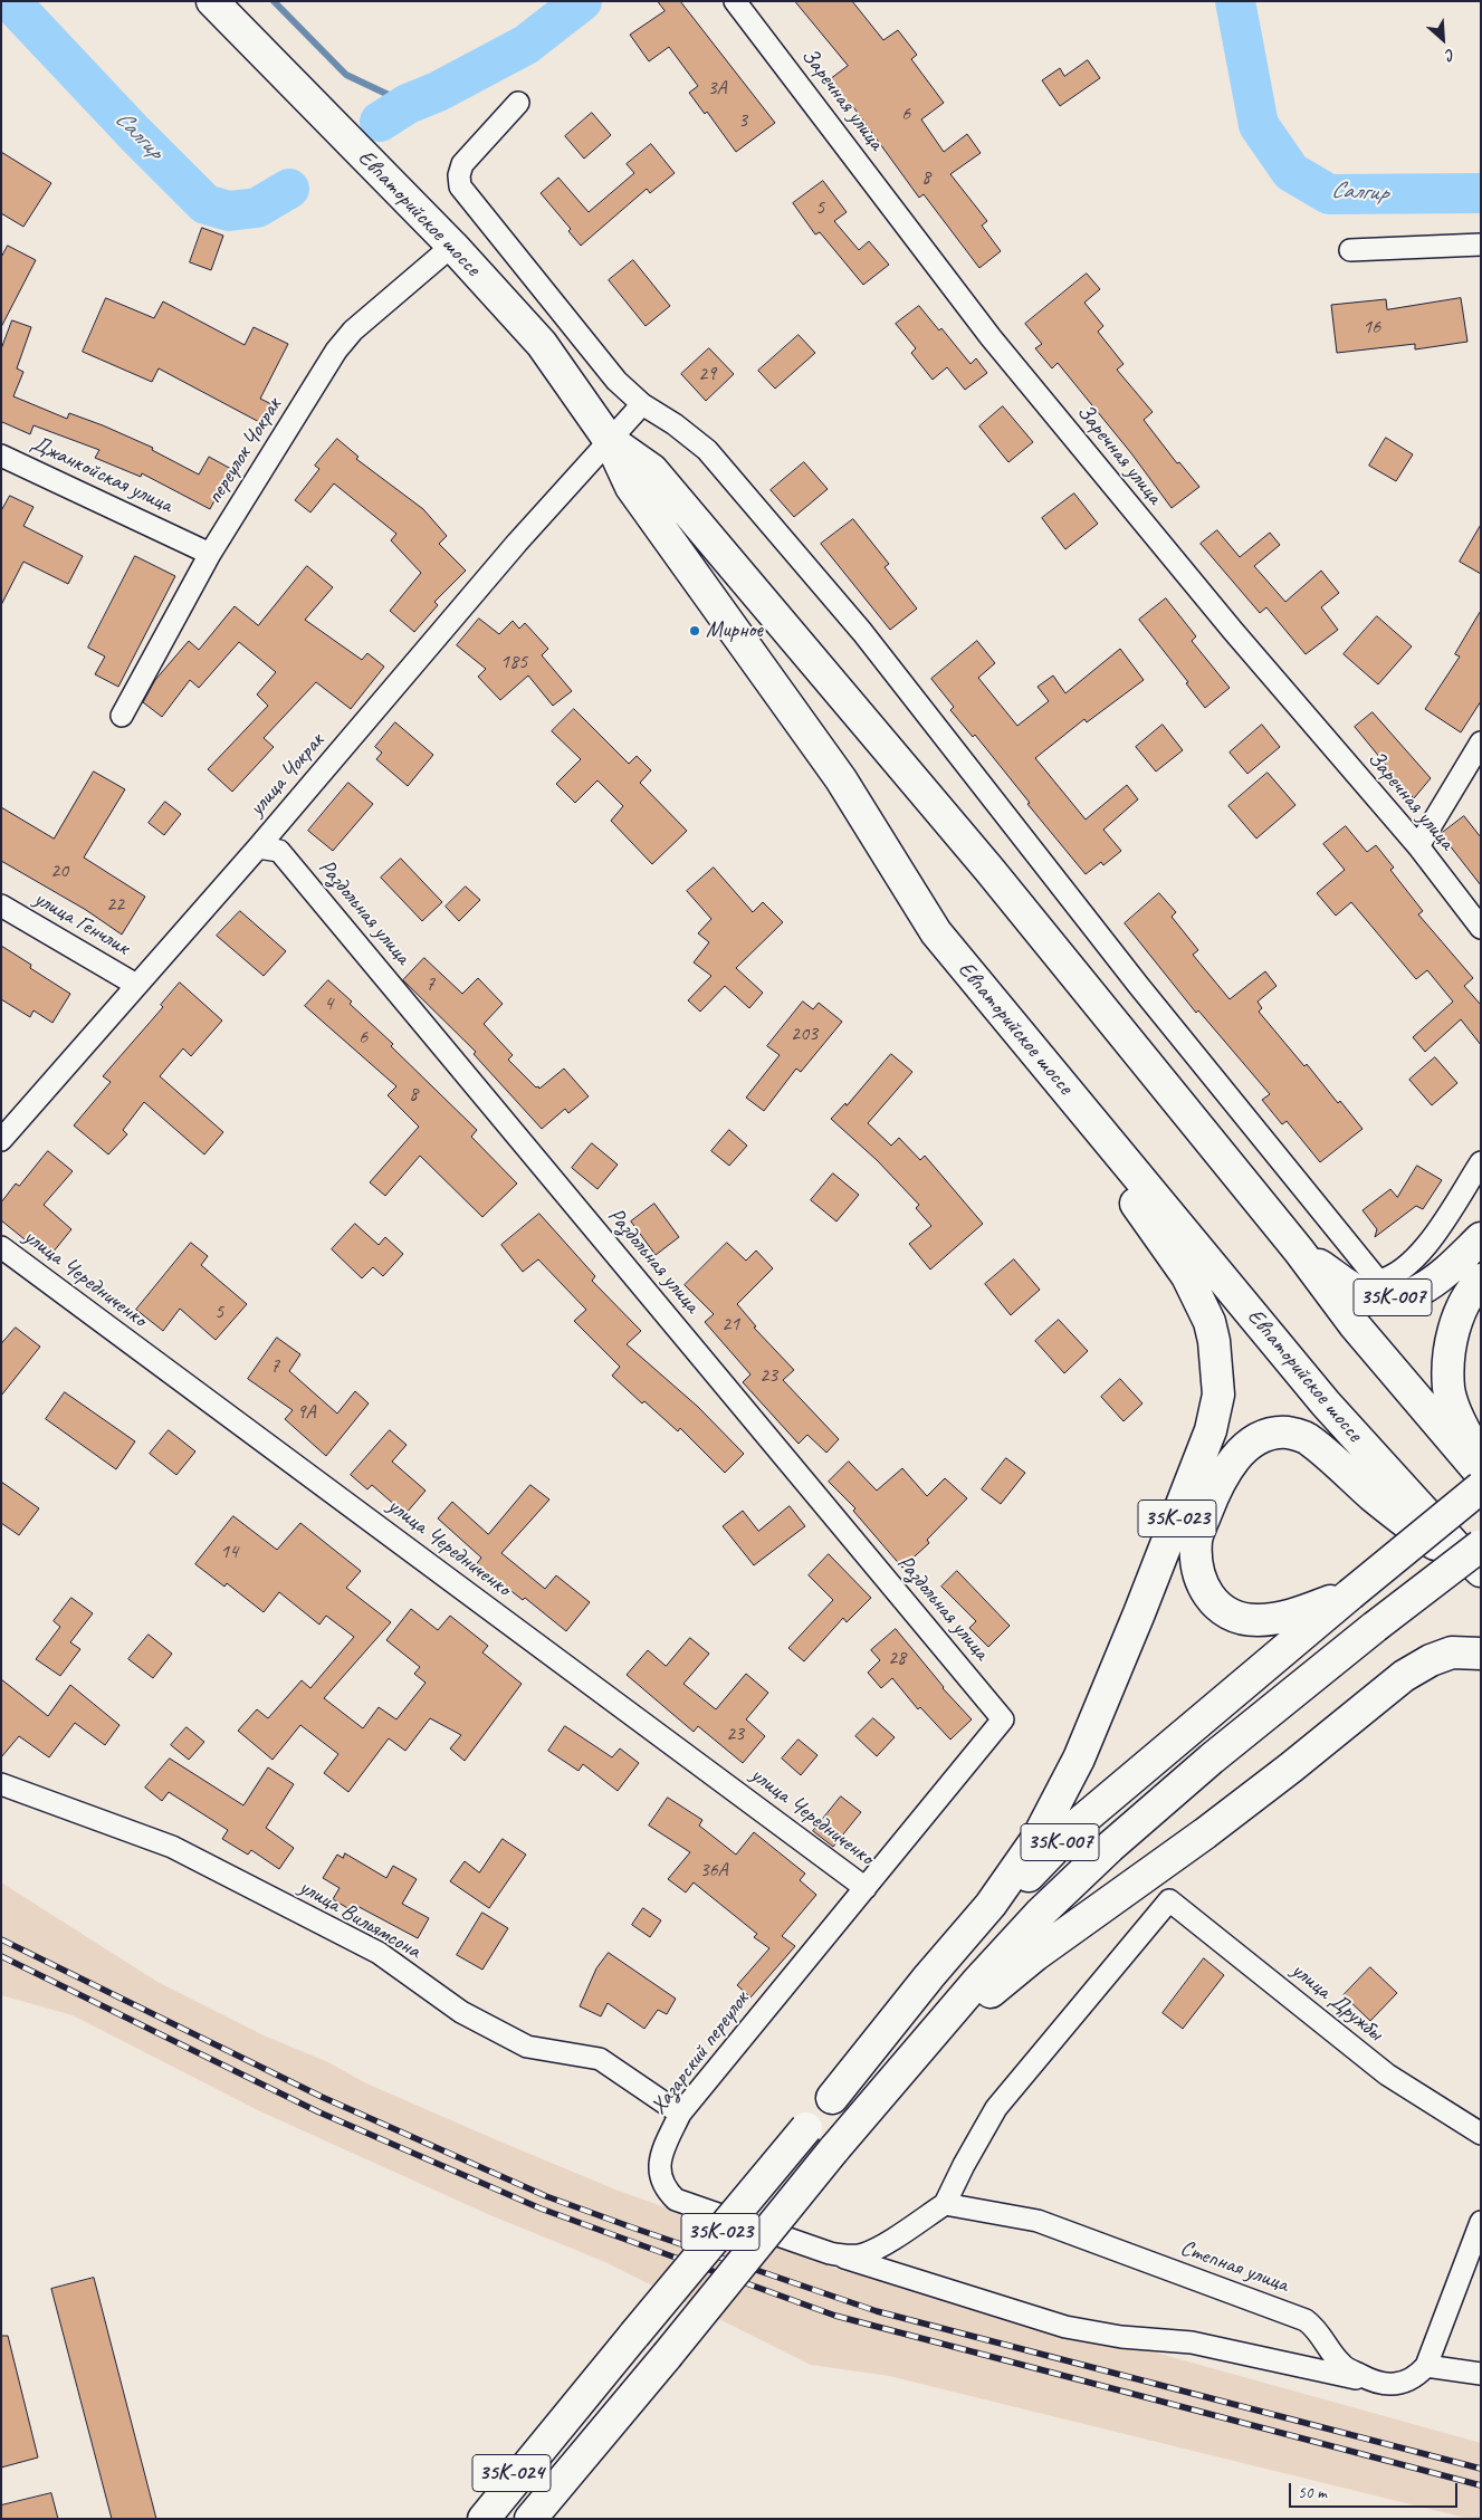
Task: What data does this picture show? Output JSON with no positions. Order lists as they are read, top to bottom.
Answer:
{
  "streets": {
    "main road": [
      "Евпаторийское шоссе",
      "35К-007",
      "35К-023",
      "35К-024"
    ],
    "street": [
      "Заречная улица",
      "переулок Чокрак",
      "Джанкойская улица",
      "улица Чокрак",
      "Раздольная улица",
      "улица Генчлик",
      "улица Чередниченко",
      "улица Вильямсона",
      "улица Дружбы",
      "Хазарский переулок",
      "Степная улица"
    ]
  },
  "crossings": [
    ["Евпаторийское шоссе", "переулок Чокрак"],
    ["Евпаторийское шоссе", "улица Чокрак"],
    ["Евпаторийское шоссе", "35К-007"],
    ["Евпаторийское шоссе", "35К-023"],
    ["переулок Чокрак", "Джанкойская улица"],
    ["улица Чокрак", "Раздольная улица"],
    ["улица Чокрак", "улица Генчлик"],
    ["Раздольная улица", "Хазарский переулок"],
    ["улица Чередниченко", "Хазарский переулок"],
    ["35К-007", "35К-023"],
    ["35К-023", "35К-024"],
    ["улица Вильямсона", "Хазарский переулок"],
    ["улица Дружбы", "Хазарский переулок"],
    ["улица Дружбы", "Степная улица"],
    ["Хазарский переулок", "Степная улица"]
  ],
  "water": ["Салгир"],
  "places": ["Мирное"],
  "house_numbers": [
    "3А",
    "6",
    "3",
    "8",
    "5",
    "16",
    "29",
    "185",
    "20",
    "22",
    "7",
    "4",
    "203",
    "6",
    "8",
    "5",
    "21",
    "7",
    "23",
    "9А",
    "14",
    "28",
    "23",
    "36А"
  ],
  "scale_bar": "50 m",
  "north": "bottom right"
}
